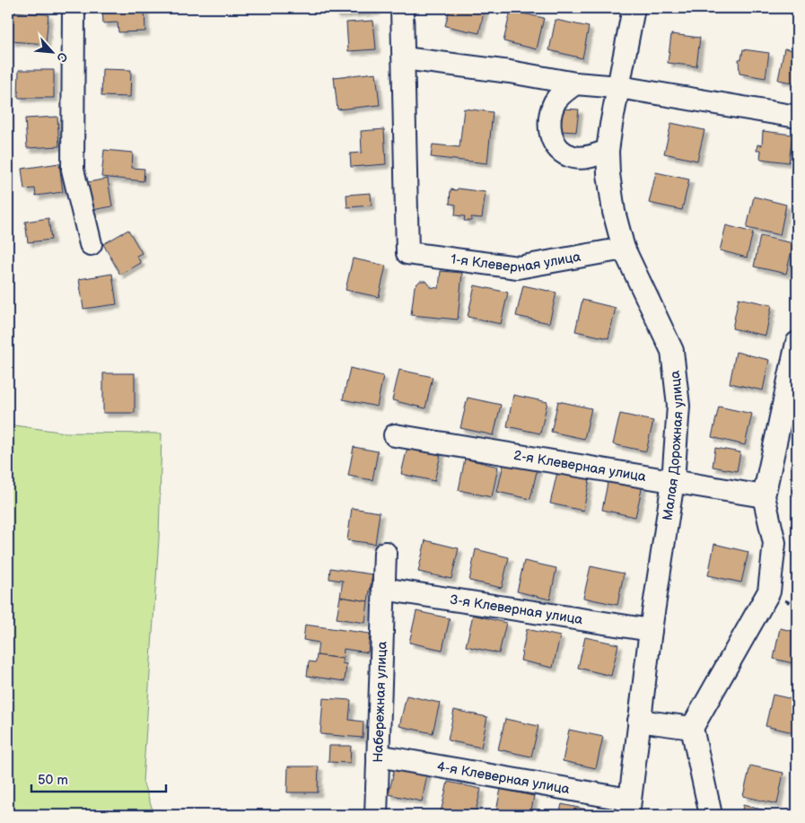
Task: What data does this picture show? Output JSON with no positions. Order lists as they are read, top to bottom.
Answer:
{
  "streets": {
    "street": [
      "1-я Клеверная улица",
      "Малая Дорожная улица",
      "2-я Клеверная улица",
      "3-я Клеверная улица",
      "Набережная улица",
      "4-я Клеверная улица"
    ]
  },
  "crossings": [
    ["1-я Клеверная улица", "Малая Дорожная улица"],
    ["Малая Дорожная улица", "2-я Клеверная улица"],
    ["Малая Дорожная улица", "3-я Клеверная улица"],
    ["Малая Дорожная улица", "4-я Клеверная улица"],
    ["3-я Клеверная улица", "Набережная улица"],
    ["Набережная улица", "4-я Клеверная улица"]
  ],
  "scale_bar": "50 m",
  "north": "bottom right"
}
